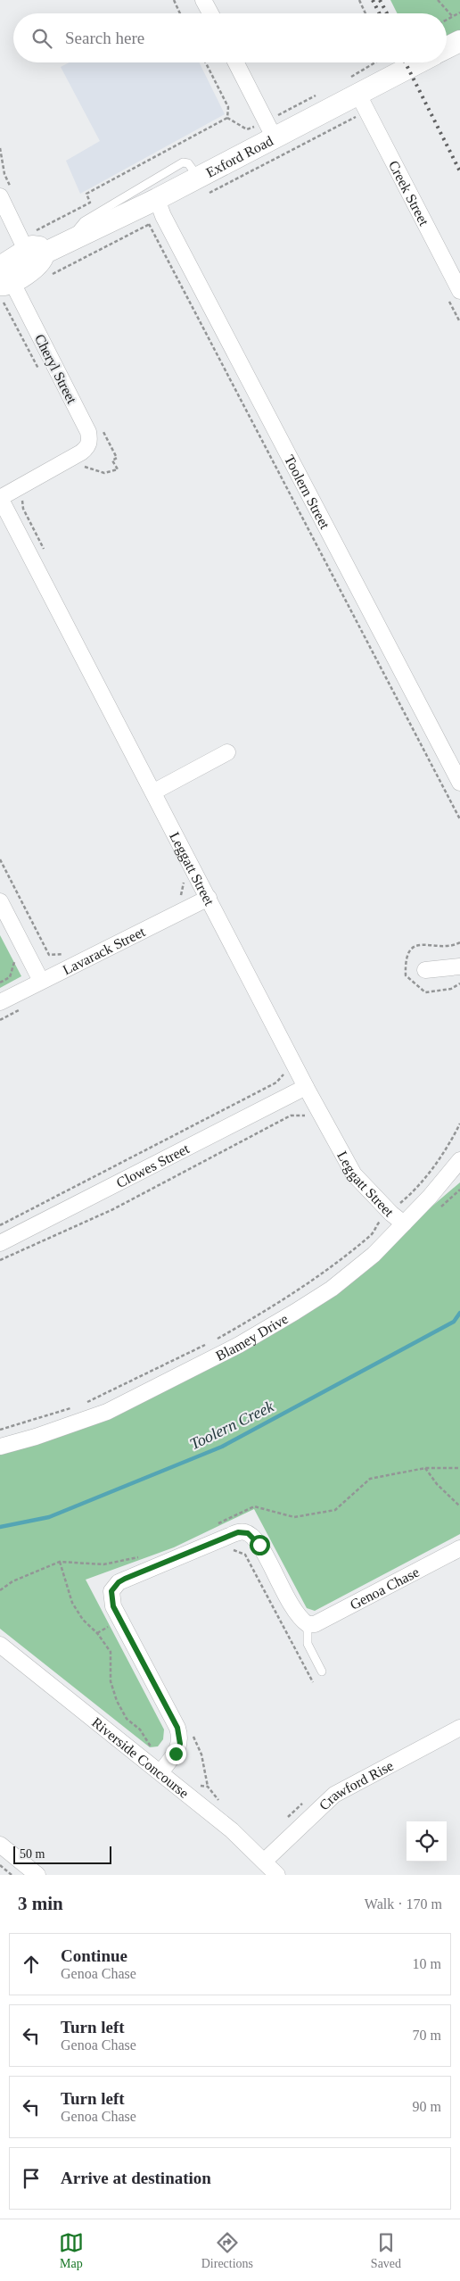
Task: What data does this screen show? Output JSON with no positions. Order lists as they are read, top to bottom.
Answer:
{
  "streets": {
    "street": [
      "Exford Road",
      "Creek Street",
      "Cheryl Street",
      "Toolern Street",
      "Leggatt Street",
      "Lavarack Street",
      "Clowes Street",
      "Blamey Drive",
      "Genoa Chase",
      "Riverside Concourse",
      "Crawford Rise"
    ]
  },
  "crossings": [
    ["Exford Road", "Creek Street"],
    ["Exford Road", "Cheryl Street"],
    ["Exford Road", "Toolern Street"],
    ["Cheryl Street", "Leggatt Street"],
    ["Leggatt Street", "Lavarack Street"],
    ["Leggatt Street", "Clowes Street"],
    ["Leggatt Street", "Blamey Drive"],
    ["Riverside Concourse", "Crawford Rise"]
  ],
  "water": ["Toolern Creek"],
  "scale_bar": "50 m",
  "page": {
    "search": "Search here",
    "scale": "50 m",
    "heading": ["3 min", "Walk · 170 m"],
    "list": [
      ["Continue", "Genoa Chase", "10 m"],
      ["Turn left", "Genoa Chase", "70 m"],
      ["Turn left", "Genoa Chase", "90 m"],
      "Arrive at destination"
    ],
    "nav": ["Map", "Directions", "Saved"]
  }
}
